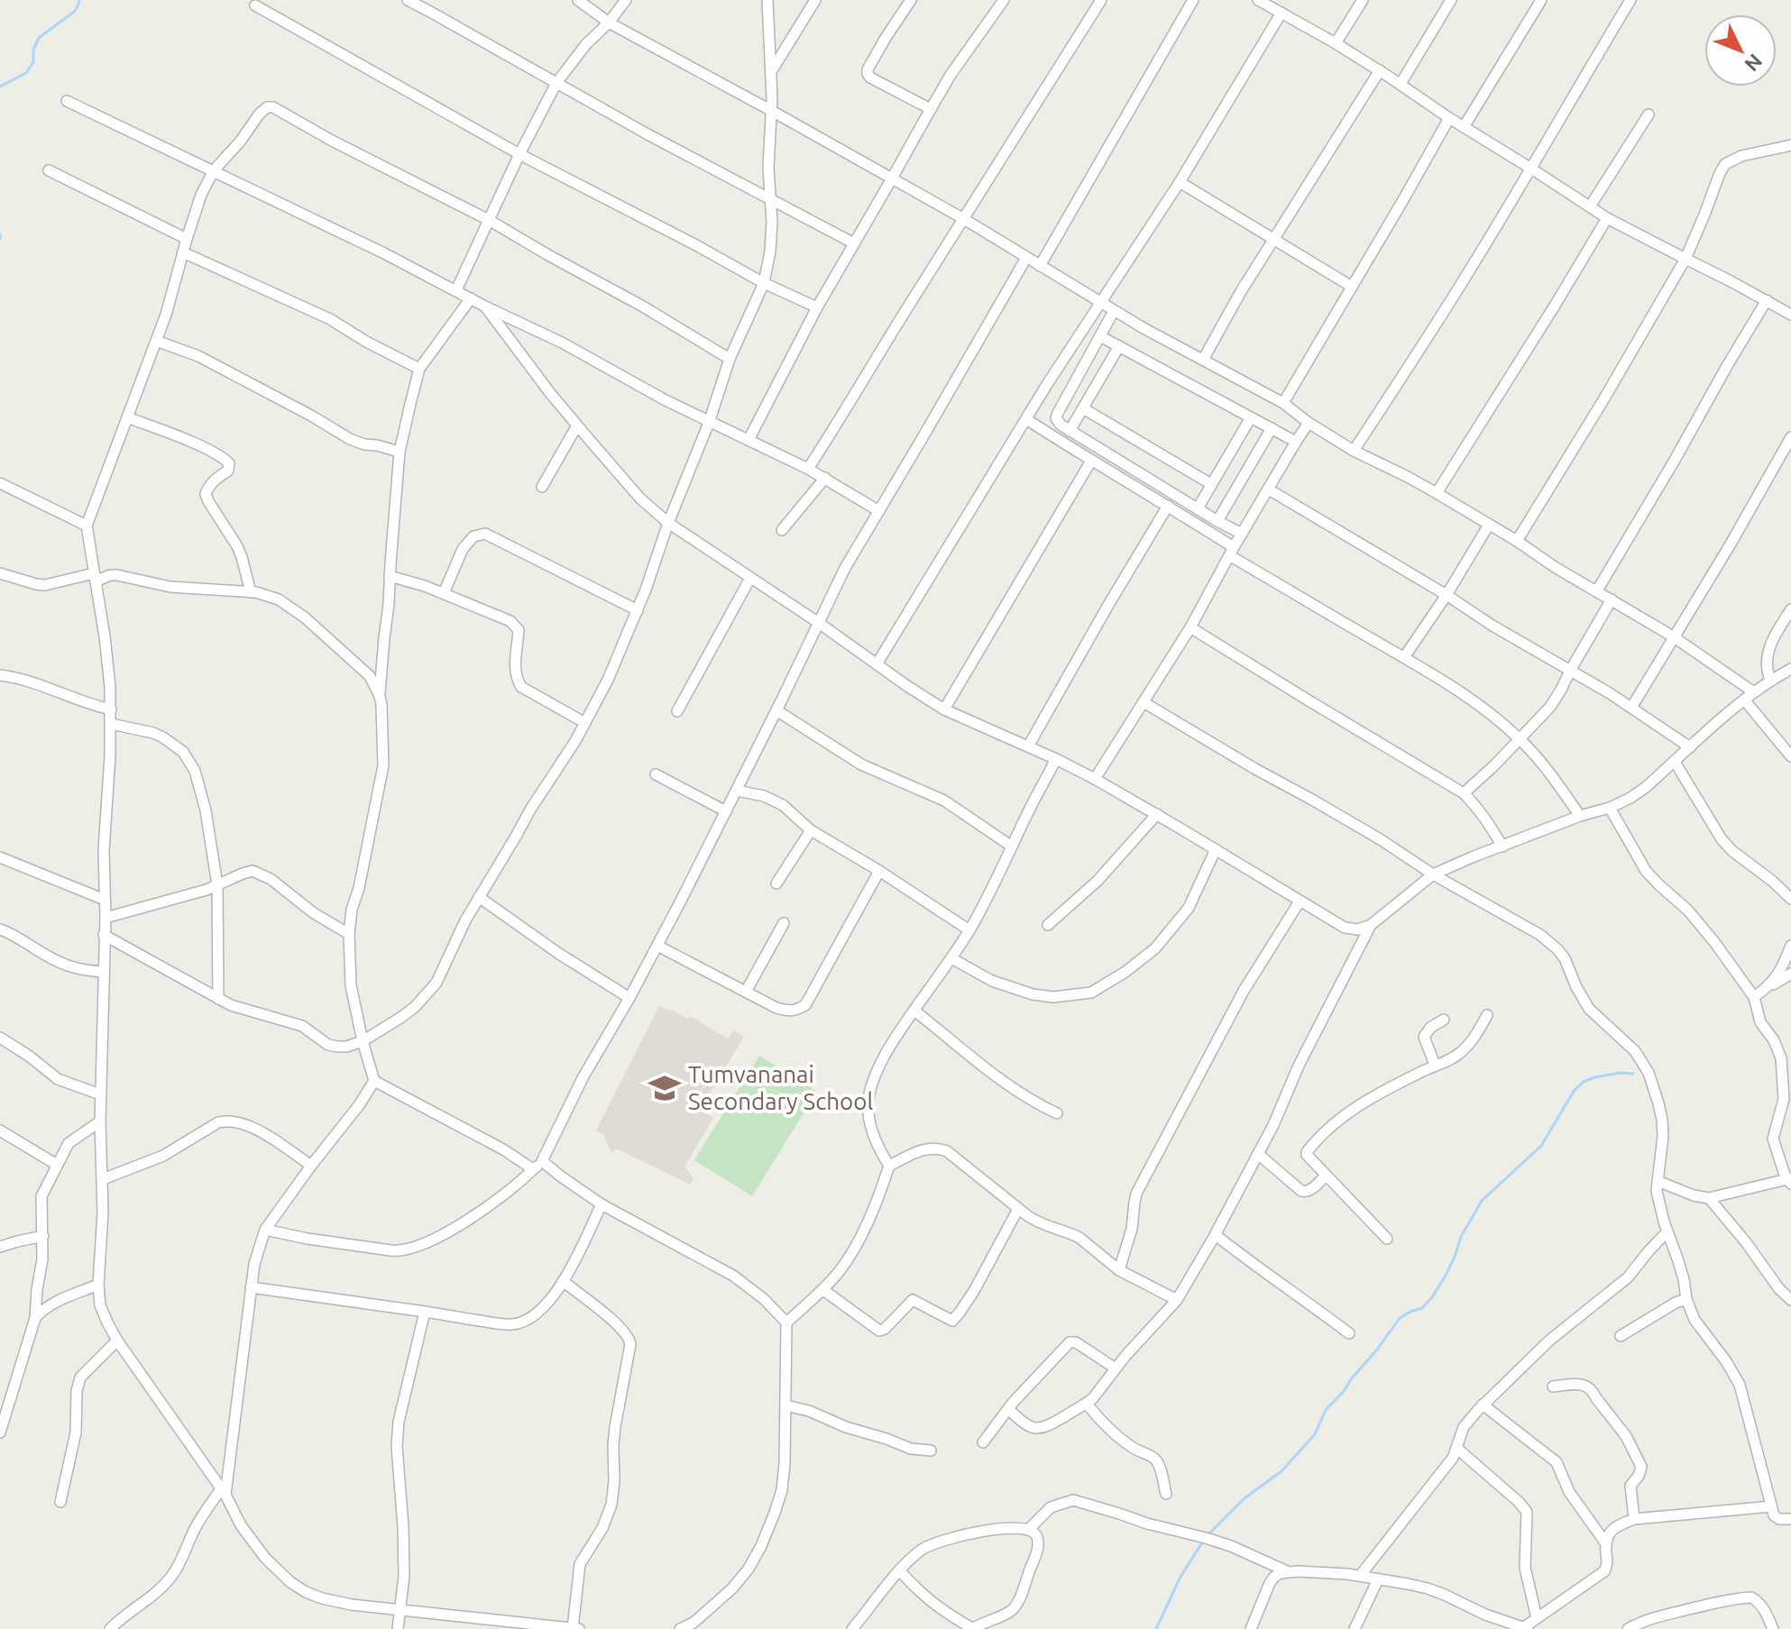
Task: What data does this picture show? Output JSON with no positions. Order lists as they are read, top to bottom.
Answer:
{
  "places": {
    "school or university": ["Tumvananai Secondary School"]
  },
  "north": "bottom right"
}
